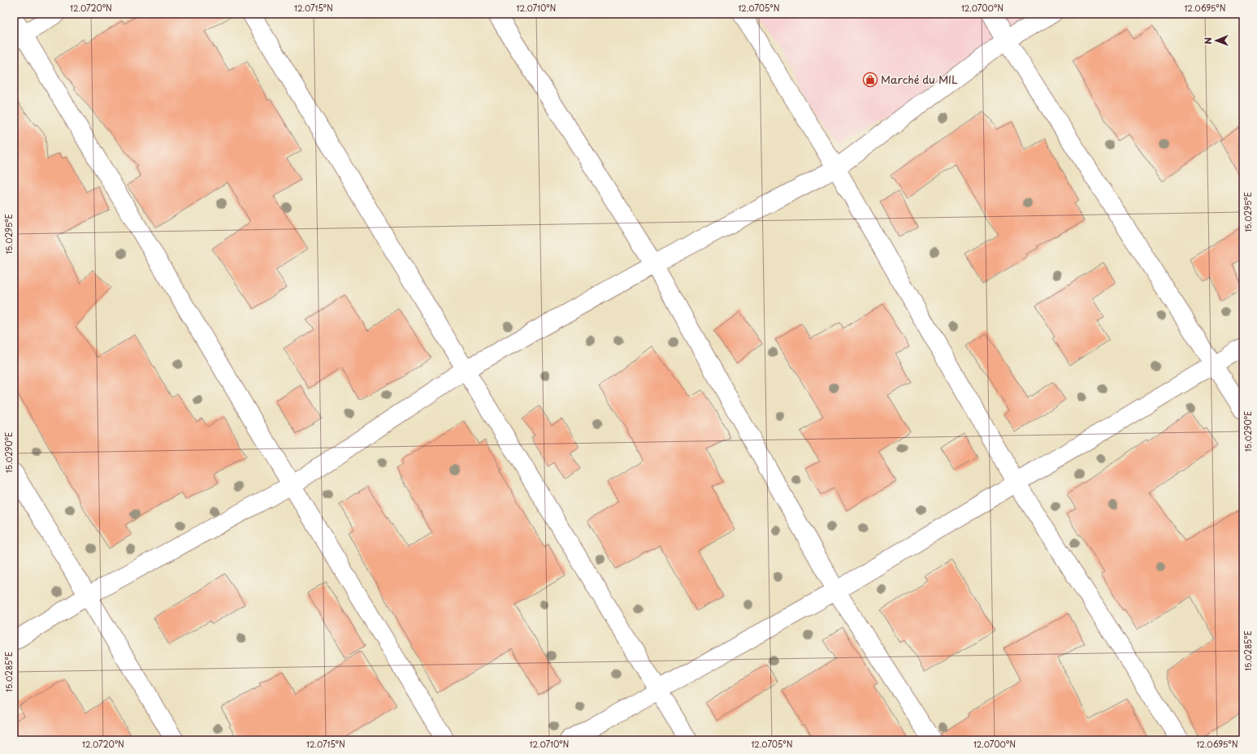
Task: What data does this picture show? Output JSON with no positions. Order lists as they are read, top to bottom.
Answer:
{
  "places": {
    "shop": ["Marché du MIL"]
  },
  "north": "left",
  "coordinates": [
    "12.0720°N",
    "12.0715°N",
    "12.0710°N",
    "12.0705°N",
    "12.0700°N",
    "12.0695°N",
    "15.0295°E",
    "15.0290°E",
    "15.0285°E"
  ]
}
